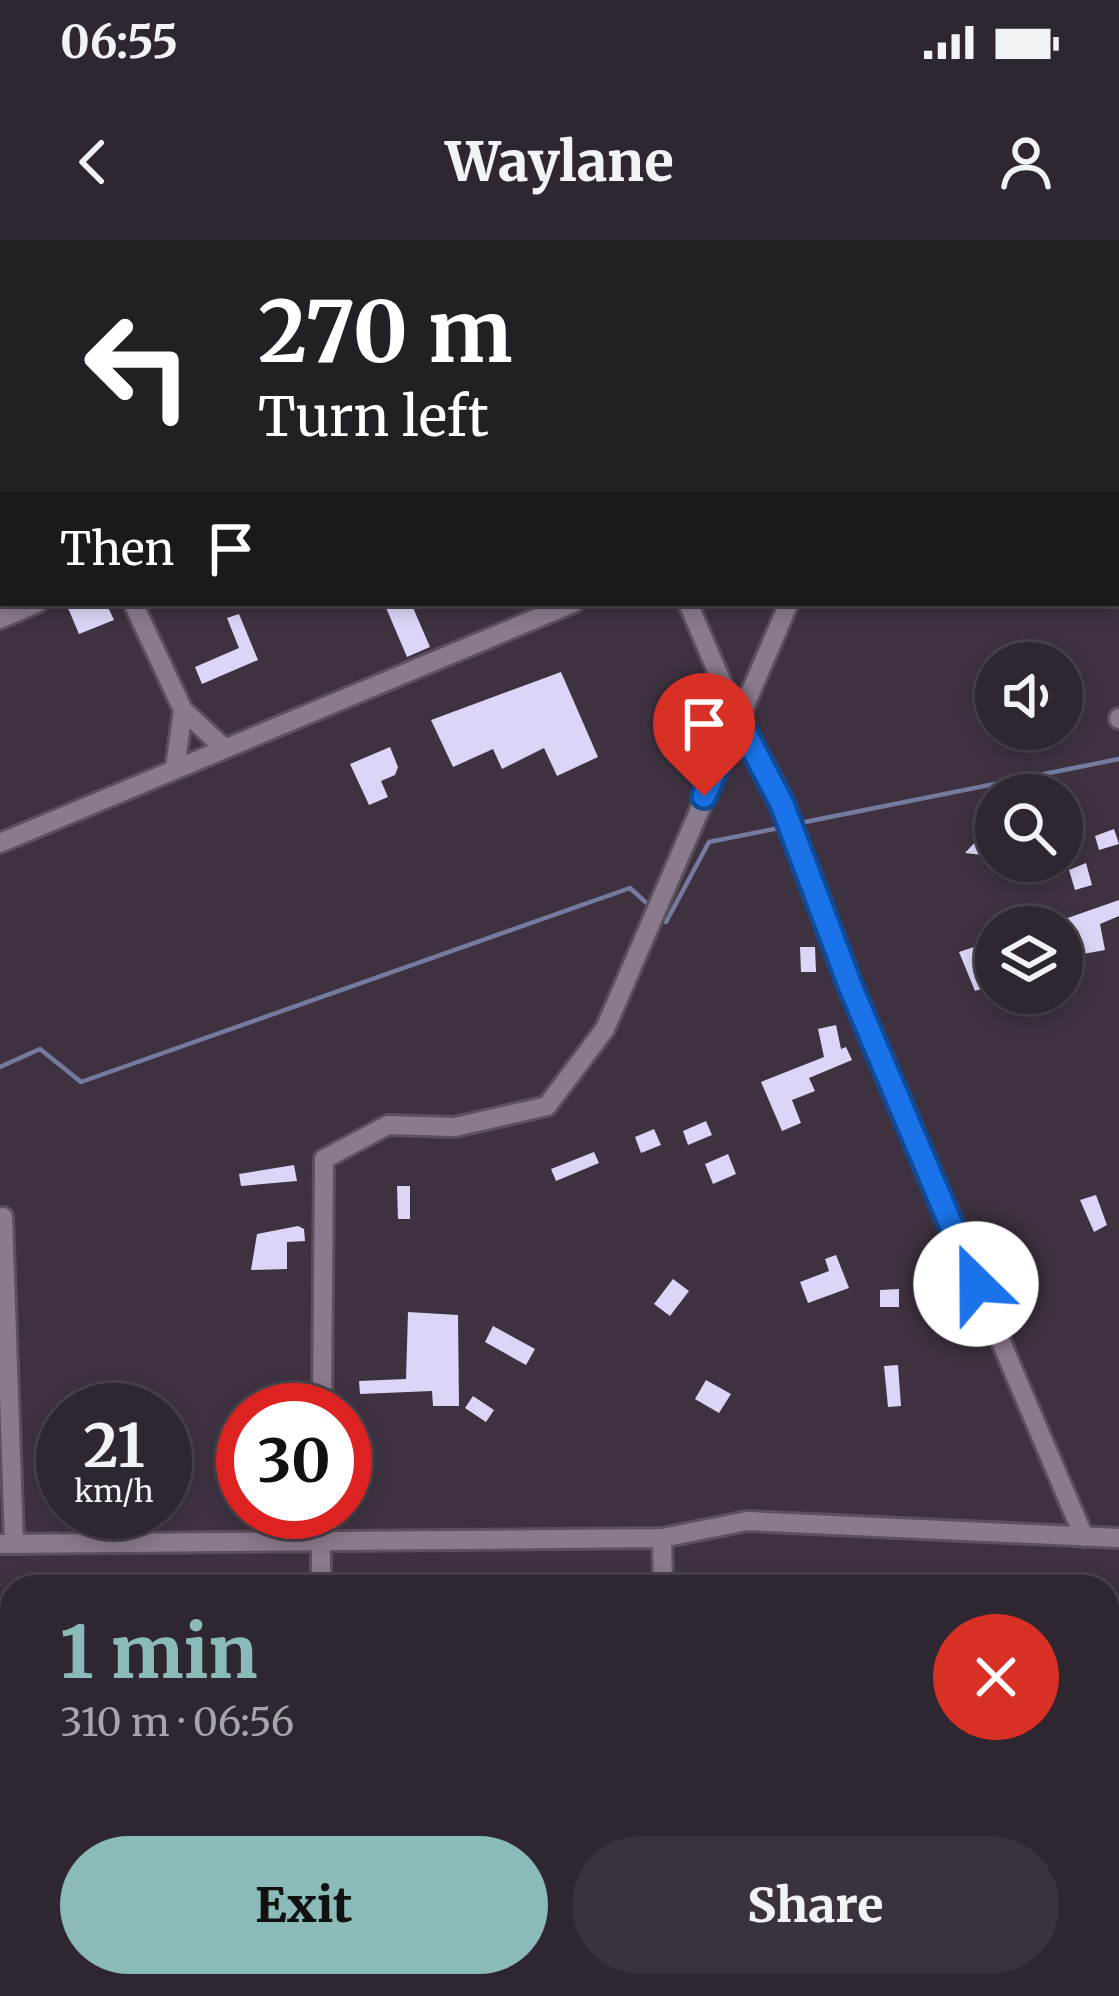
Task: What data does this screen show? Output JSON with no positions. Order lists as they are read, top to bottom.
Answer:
{
  "page": {
    "status": "06:55",
    "header": "Waylane",
    "turn": ["270 m", "Turn left"],
    "then": "Then",
    "speed": "21 km/h",
    "limit": "30",
    "heading": ["1 min", "310 m · 06:56"],
    "buttons": ["Exit", "Share"]
  }
}
